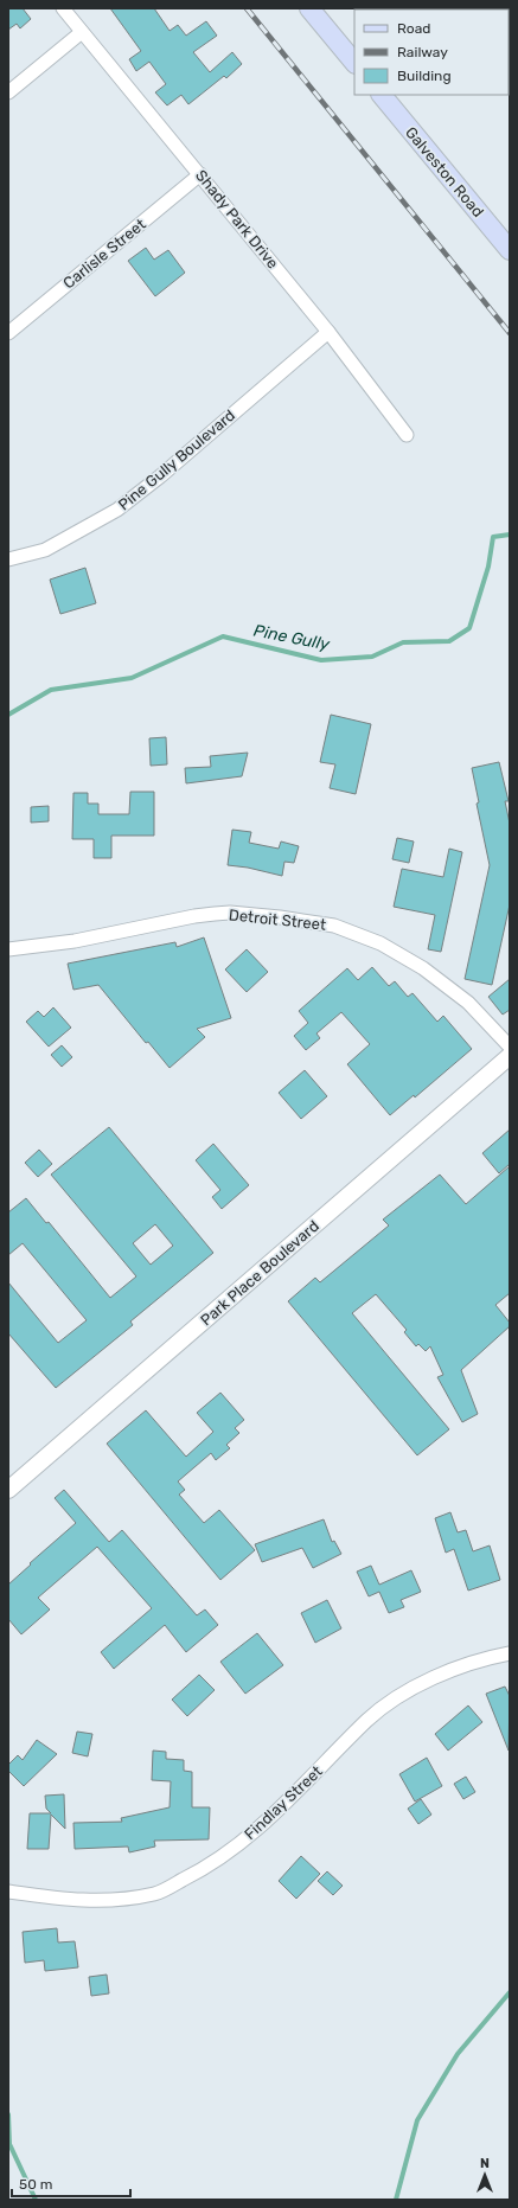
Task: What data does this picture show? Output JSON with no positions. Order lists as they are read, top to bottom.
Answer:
{
  "streets": {
    "main road": ["Galveston Road"],
    "street": [
      "Shady Park Drive",
      "Carlisle Street",
      "Pine Gully Boulevard",
      "Detroit Street",
      "Park Place Boulevard",
      "Findlay Street"
    ]
  },
  "crossings": [
    ["Shady Park Drive", "Carlisle Street"],
    ["Shady Park Drive", "Pine Gully Boulevard"]
  ],
  "water": ["Pine Gully"],
  "legend": ["Road", "Railway", "Building"],
  "scale_bar": "50 m",
  "north": "top"
}
